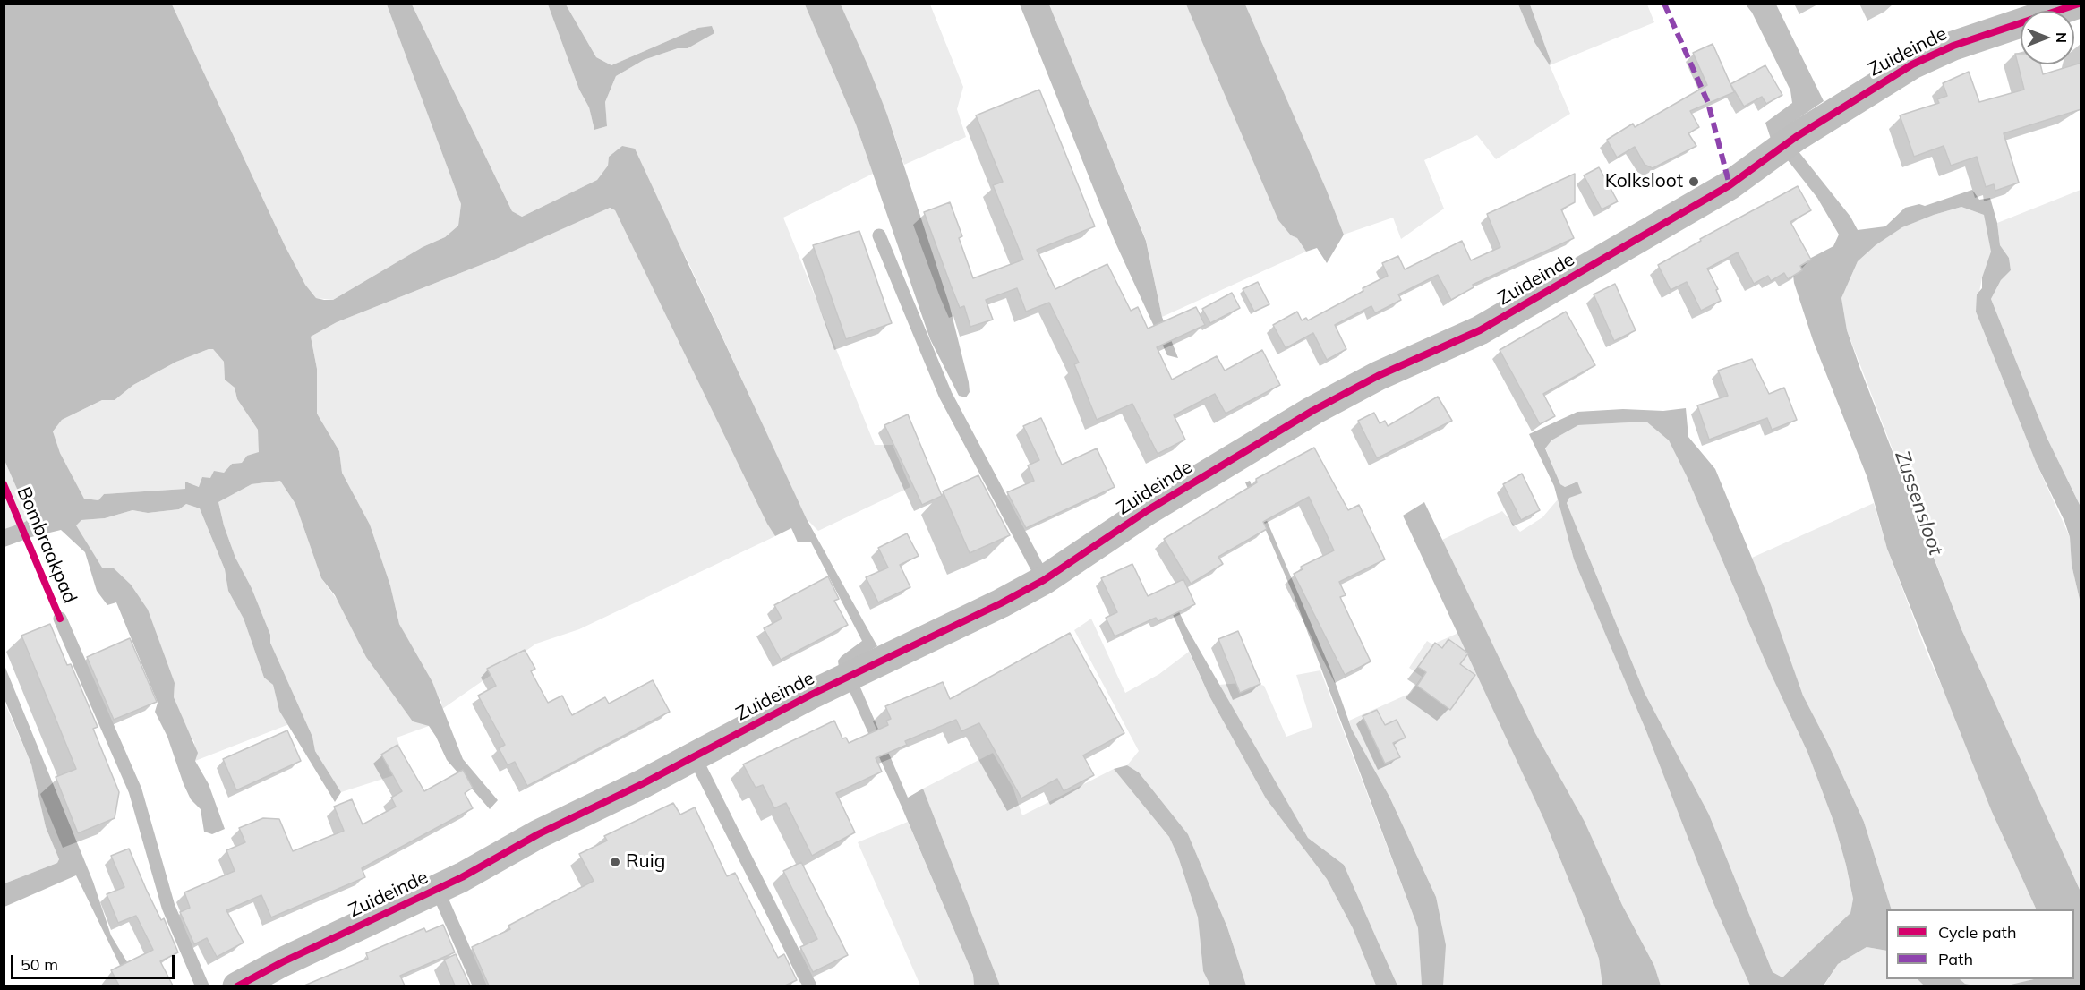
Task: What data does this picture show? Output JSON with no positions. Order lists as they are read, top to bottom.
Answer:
{
  "streets": {
    "street": ["Zuideinde"],
    "cycle path": ["Bombraakpad"]
  },
  "water": ["Zussensloot"],
  "places": ["Kolksloot", "Ruig"],
  "legend": ["Cycle path", "Path"],
  "scale_bar": "50 m",
  "north": "right"
}
